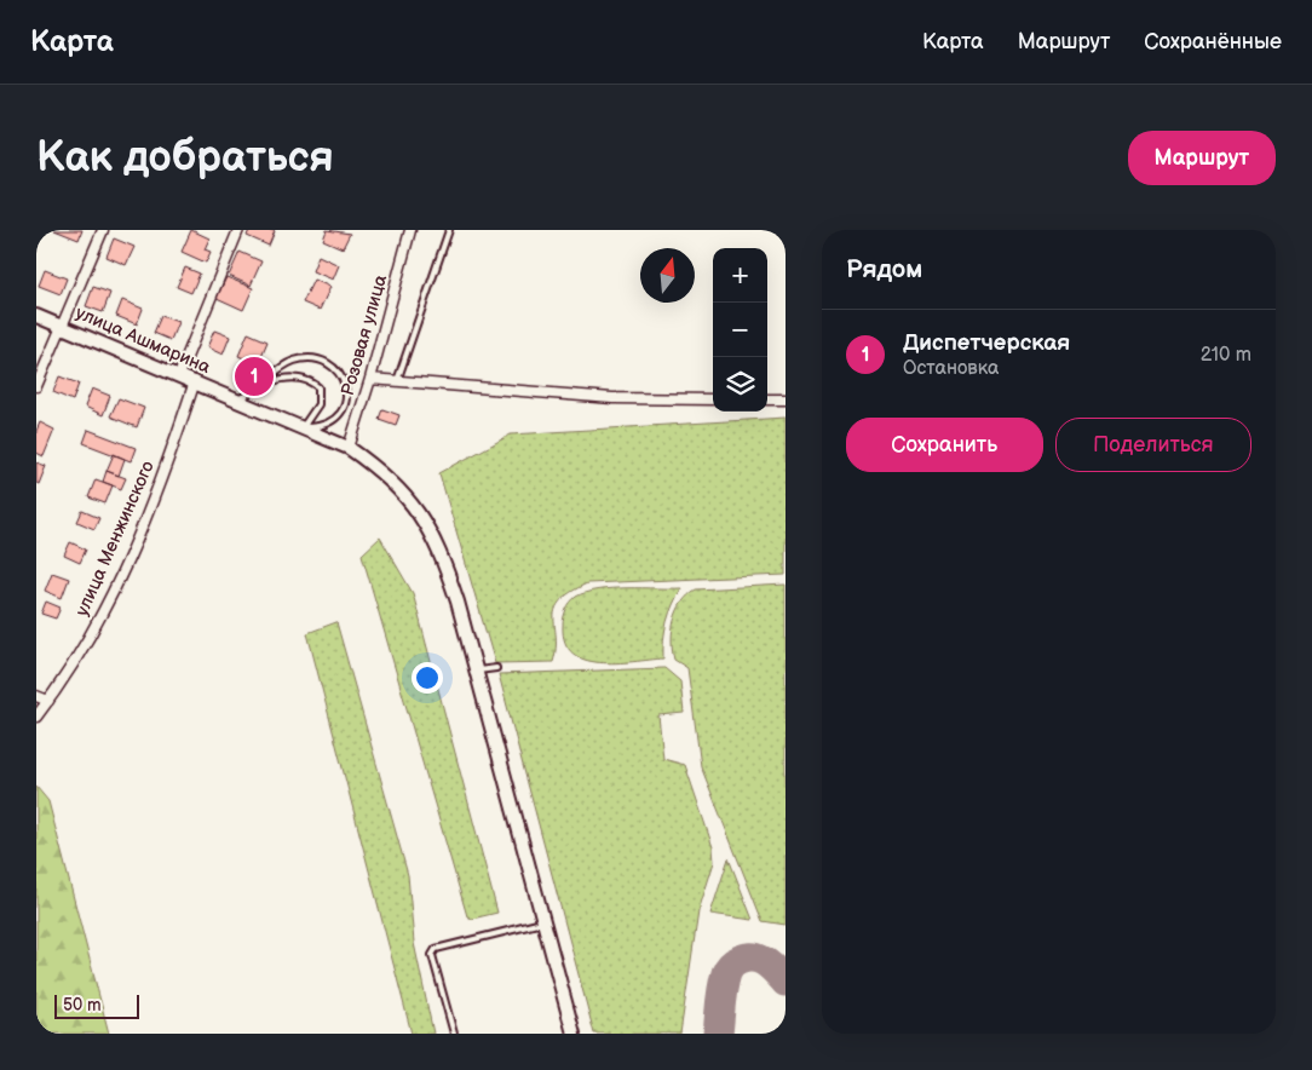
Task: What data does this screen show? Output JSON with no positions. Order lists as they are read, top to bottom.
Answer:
{
  "streets": {
    "street": ["Розовая улица", "улица Ашмарина", "улица Менжинского"]
  },
  "crossings": [
    ["Розовая улица", "улица Ашмарина"],
    ["улица Ашмарина", "улица Менжинского"]
  ],
  "scale_bar": "50 m",
  "north": "top",
  "page": {
    "header": "Карта",
    "nav": ["Карта", "Маршрут", "Сохранённые"],
    "buttons": [
      "Маршрут",
      ["Сохранить", "Поделиться"]
    ],
    "title": "Как добраться",
    "heading": "Рядом",
    "map_buttons": ["+", "−"],
    "list": [
      {
        "mark": "1",
        "name": "Диспетчерская",
        "note": "Остановка",
        "value": "210 m"
      }
    ],
    "pins": "1",
    "scale": "50 m"
  }
}
